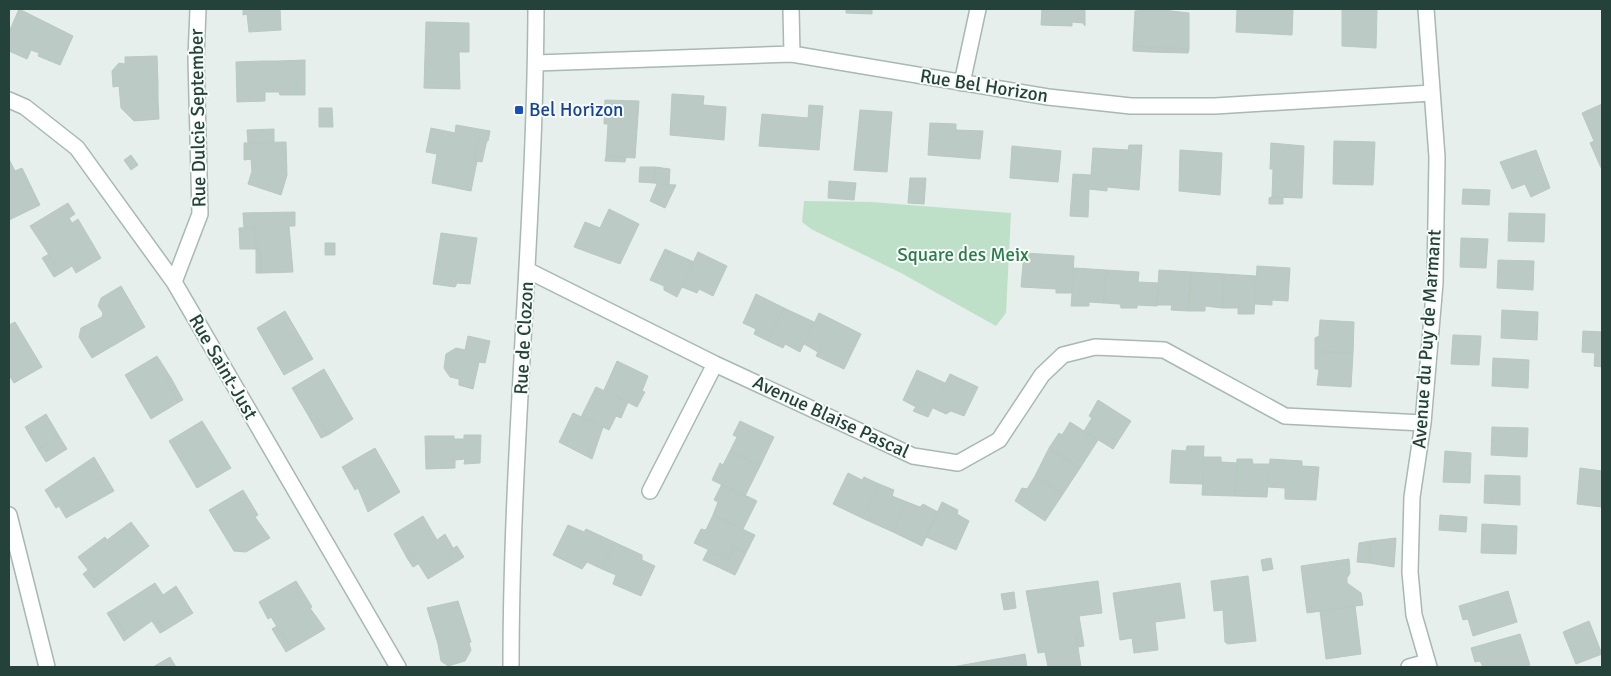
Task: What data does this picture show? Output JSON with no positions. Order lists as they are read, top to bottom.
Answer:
{
  "streets": {
    "street": [
      "Rue Bel Horizon",
      "Rue Dulcie September",
      "Rue de Clozon",
      "Avenue du Puy de Marmant",
      "Rue Saint-Just",
      "Avenue Blaise Pascal"
    ]
  },
  "crossings": [
    ["Rue Bel Horizon", "Rue de Clozon"],
    ["Rue Bel Horizon", "Avenue du Puy de Marmant"],
    ["Rue Dulcie September", "Rue Saint-Just"],
    ["Rue de Clozon", "Avenue Blaise Pascal"],
    ["Avenue du Puy de Marmant", "Avenue Blaise Pascal"]
  ],
  "parks": ["Square des Meix"],
  "places": {
    "transit": ["Bel Horizon"]
  }
}
